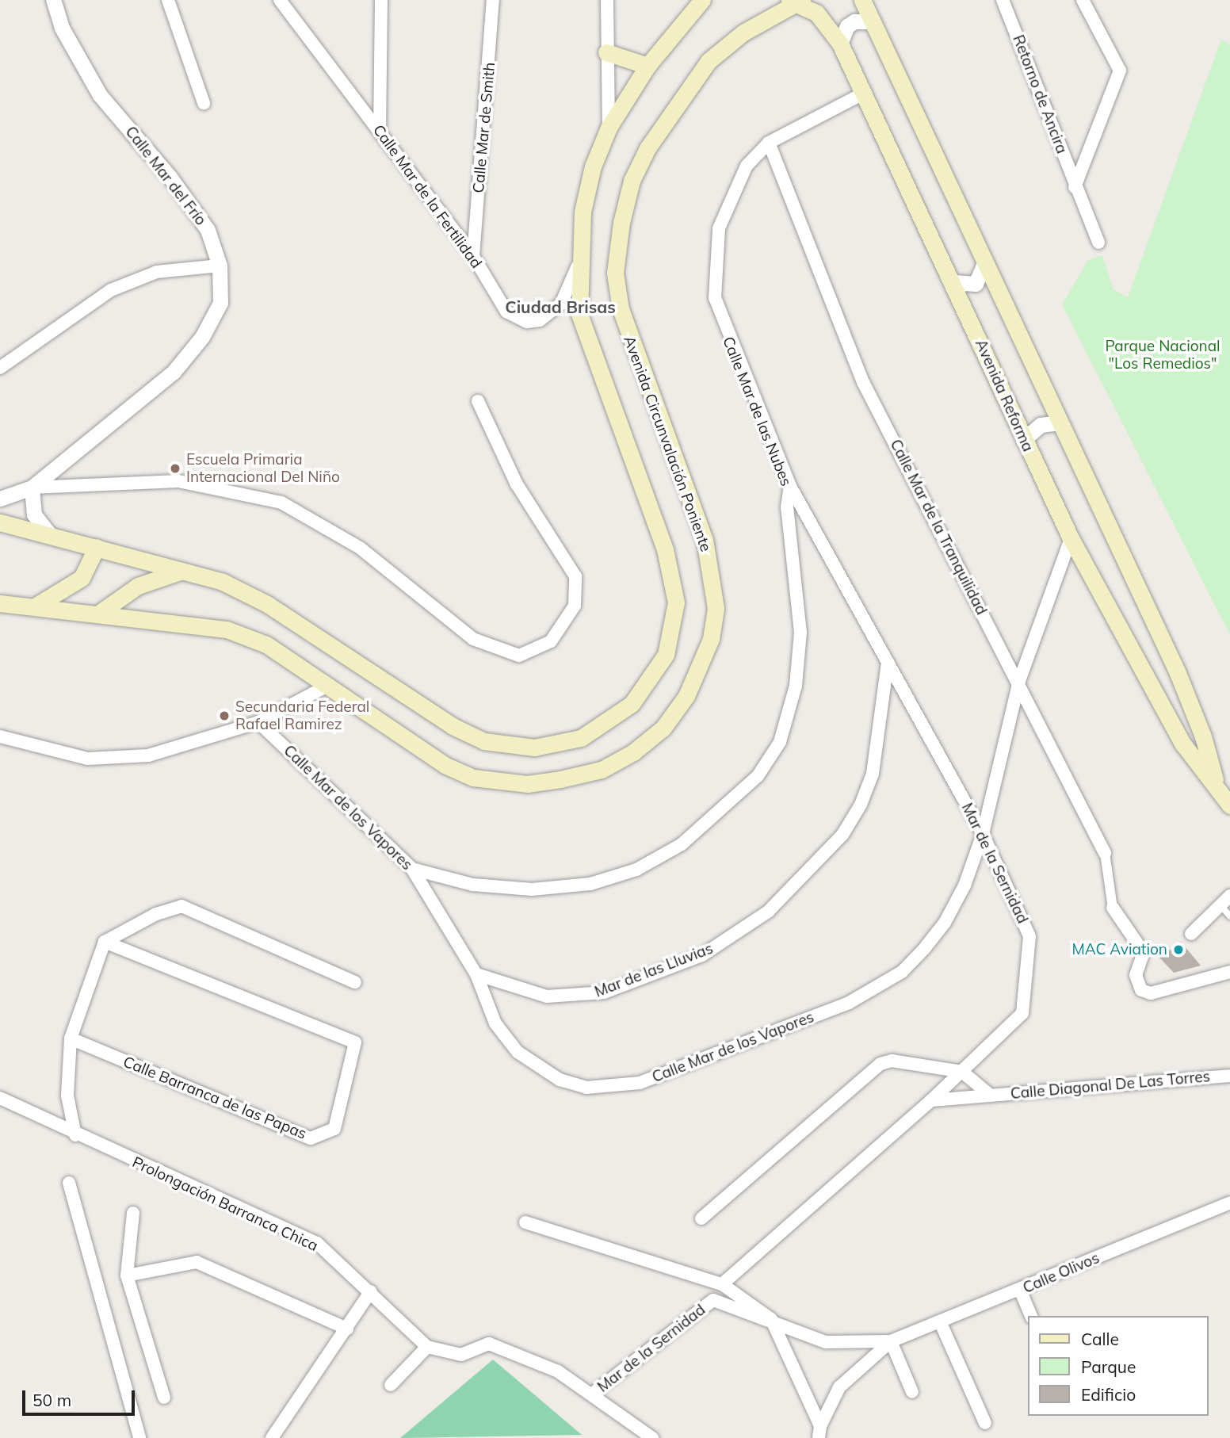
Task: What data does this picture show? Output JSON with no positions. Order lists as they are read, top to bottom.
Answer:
{
  "streets": {
    "main road": ["Avenida Reforma", "Avenida Circunvalación Poniente"],
    "street": [
      "Retorno de Ancira",
      "Calle Mar de Smith",
      "Calle Mar del Frío",
      "Calle Mar de la Fertilidad",
      "Calle Mar de las Nubes",
      "Calle Mar de la Tranquilidad",
      "Calle Mar de los Vapores",
      "Mar de la Sernidad",
      "Mar de las Lluvias",
      "Calle Diagonal De Las Torres",
      "Calle Barranca de las Papas",
      "Prolongación Barranca Chica",
      "Calle Olivos"
    ]
  },
  "crossings": [
    ["Calle Mar de Smith", "Calle Mar de la Fertilidad"],
    ["Avenida Reforma", "Calle Mar de las Nubes"],
    ["Avenida Reforma", "Avenida Circunvalación Poniente"],
    ["Avenida Reforma", "Calle Mar de los Vapores"],
    ["Calle Mar de las Nubes", "Calle Mar de la Tranquilidad"],
    ["Calle Mar de las Nubes", "Calle Mar de los Vapores"],
    ["Calle Mar de las Nubes", "Mar de la Sernidad"],
    ["Calle Mar de la Tranquilidad", "Calle Mar de los Vapores"],
    ["Calle Mar de los Vapores", "Mar de la Sernidad"],
    ["Calle Mar de los Vapores", "Mar de las Lluvias"],
    ["Mar de la Sernidad", "Mar de las Lluvias"],
    ["Mar de la Sernidad", "Calle Diagonal De Las Torres"],
    ["Mar de la Sernidad", "Calle Olivos"]
  ],
  "districts": ["Ciudad Brisas"],
  "parks": ["Parque Nacional \"Los Remedios\""],
  "places": ["Escuela Primaria Internacional Del Niño", "Secundaria Federal Rafael Ramirez", "MAC Aviation"],
  "legend": ["Calle", "Parque", "Edificio"],
  "scale_bar": "50 m"
}
